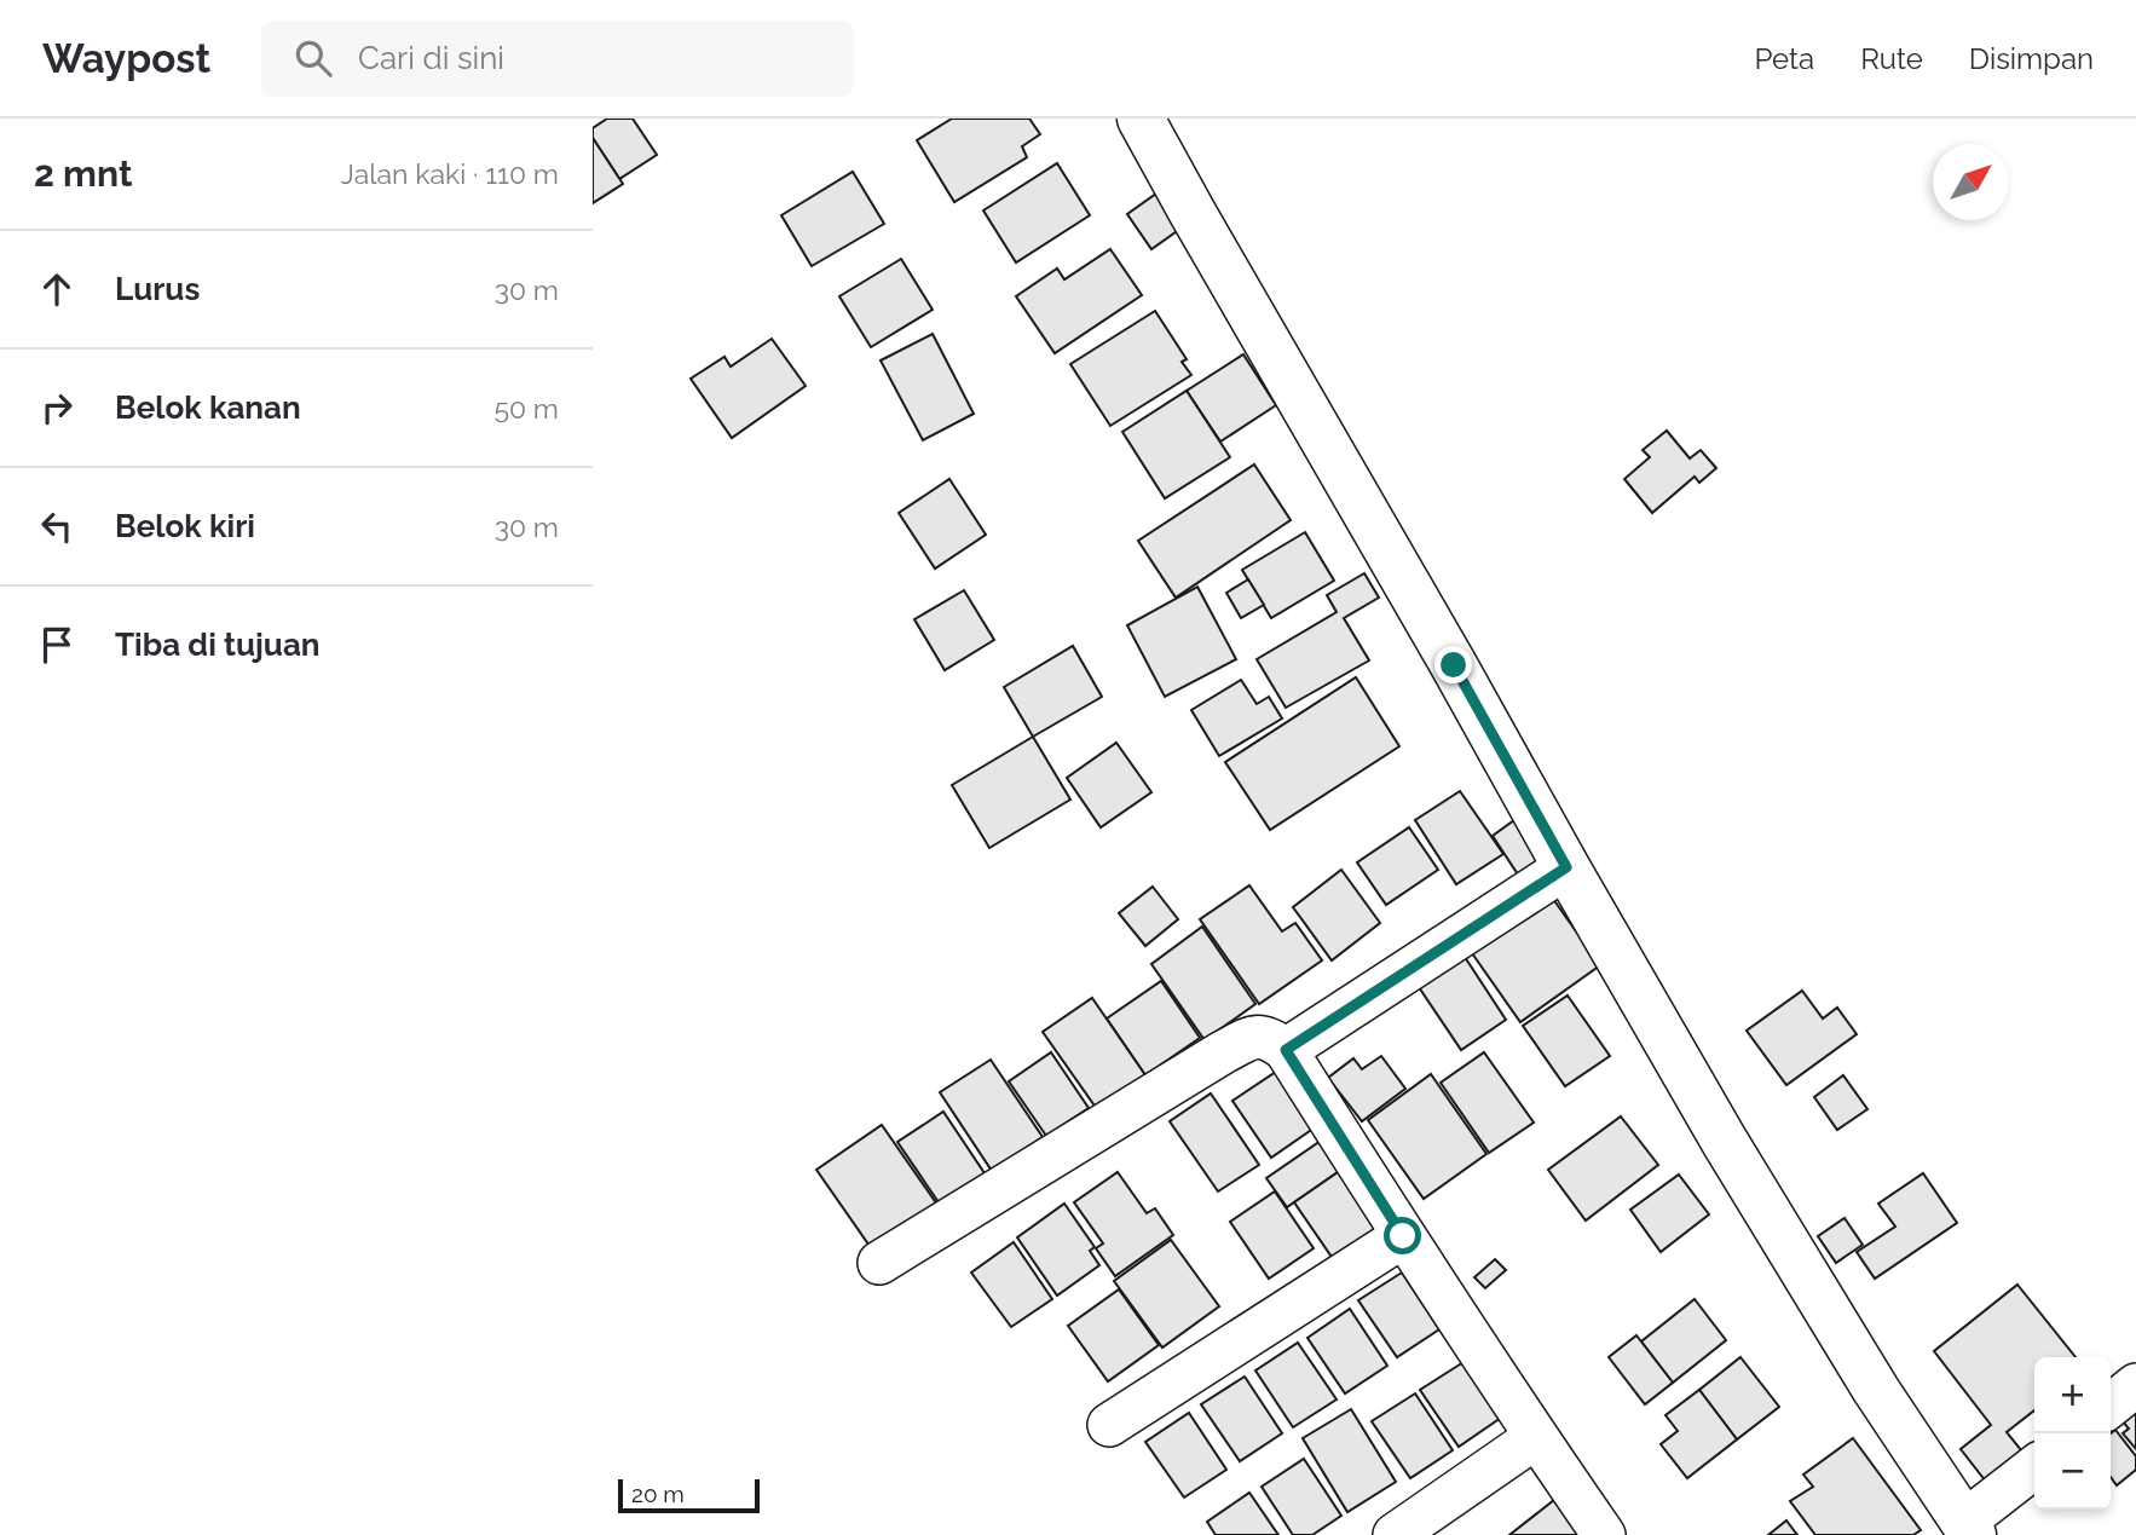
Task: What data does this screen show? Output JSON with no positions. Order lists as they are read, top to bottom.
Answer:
{
  "scale_bar": "20 m",
  "north": "top right",
  "page": {
    "header": "Waypost",
    "search": "Cari di sini",
    "nav": ["Peta", "Rute", "Disimpan"],
    "heading": ["2 mnt", "Jalan kaki · 110 m"],
    "list": [
      ["Lurus", "30 m"],
      ["Belok kanan", "50 m"],
      ["Belok kiri", "30 m"],
      "Tiba di tujuan"
    ],
    "map_buttons": ["+", "−"],
    "scale": "20 m"
  }
}
